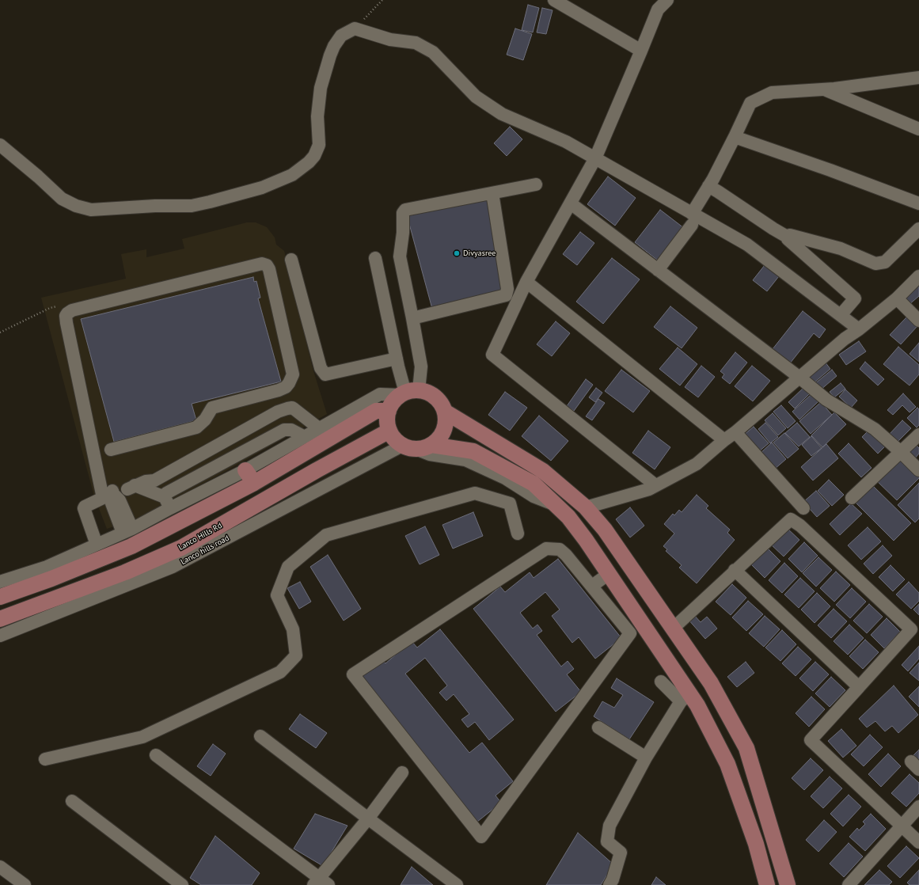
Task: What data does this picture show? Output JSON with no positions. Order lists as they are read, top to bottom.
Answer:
{
  "streets": {
    "main road": ["Lanco Hills Rd"],
    "street": ["Lanco hills road"]
  },
  "crossings": [
    ["Lanco Hills Rd", "Lanco hills road"]
  ],
  "places": ["Divyasree"]
}
